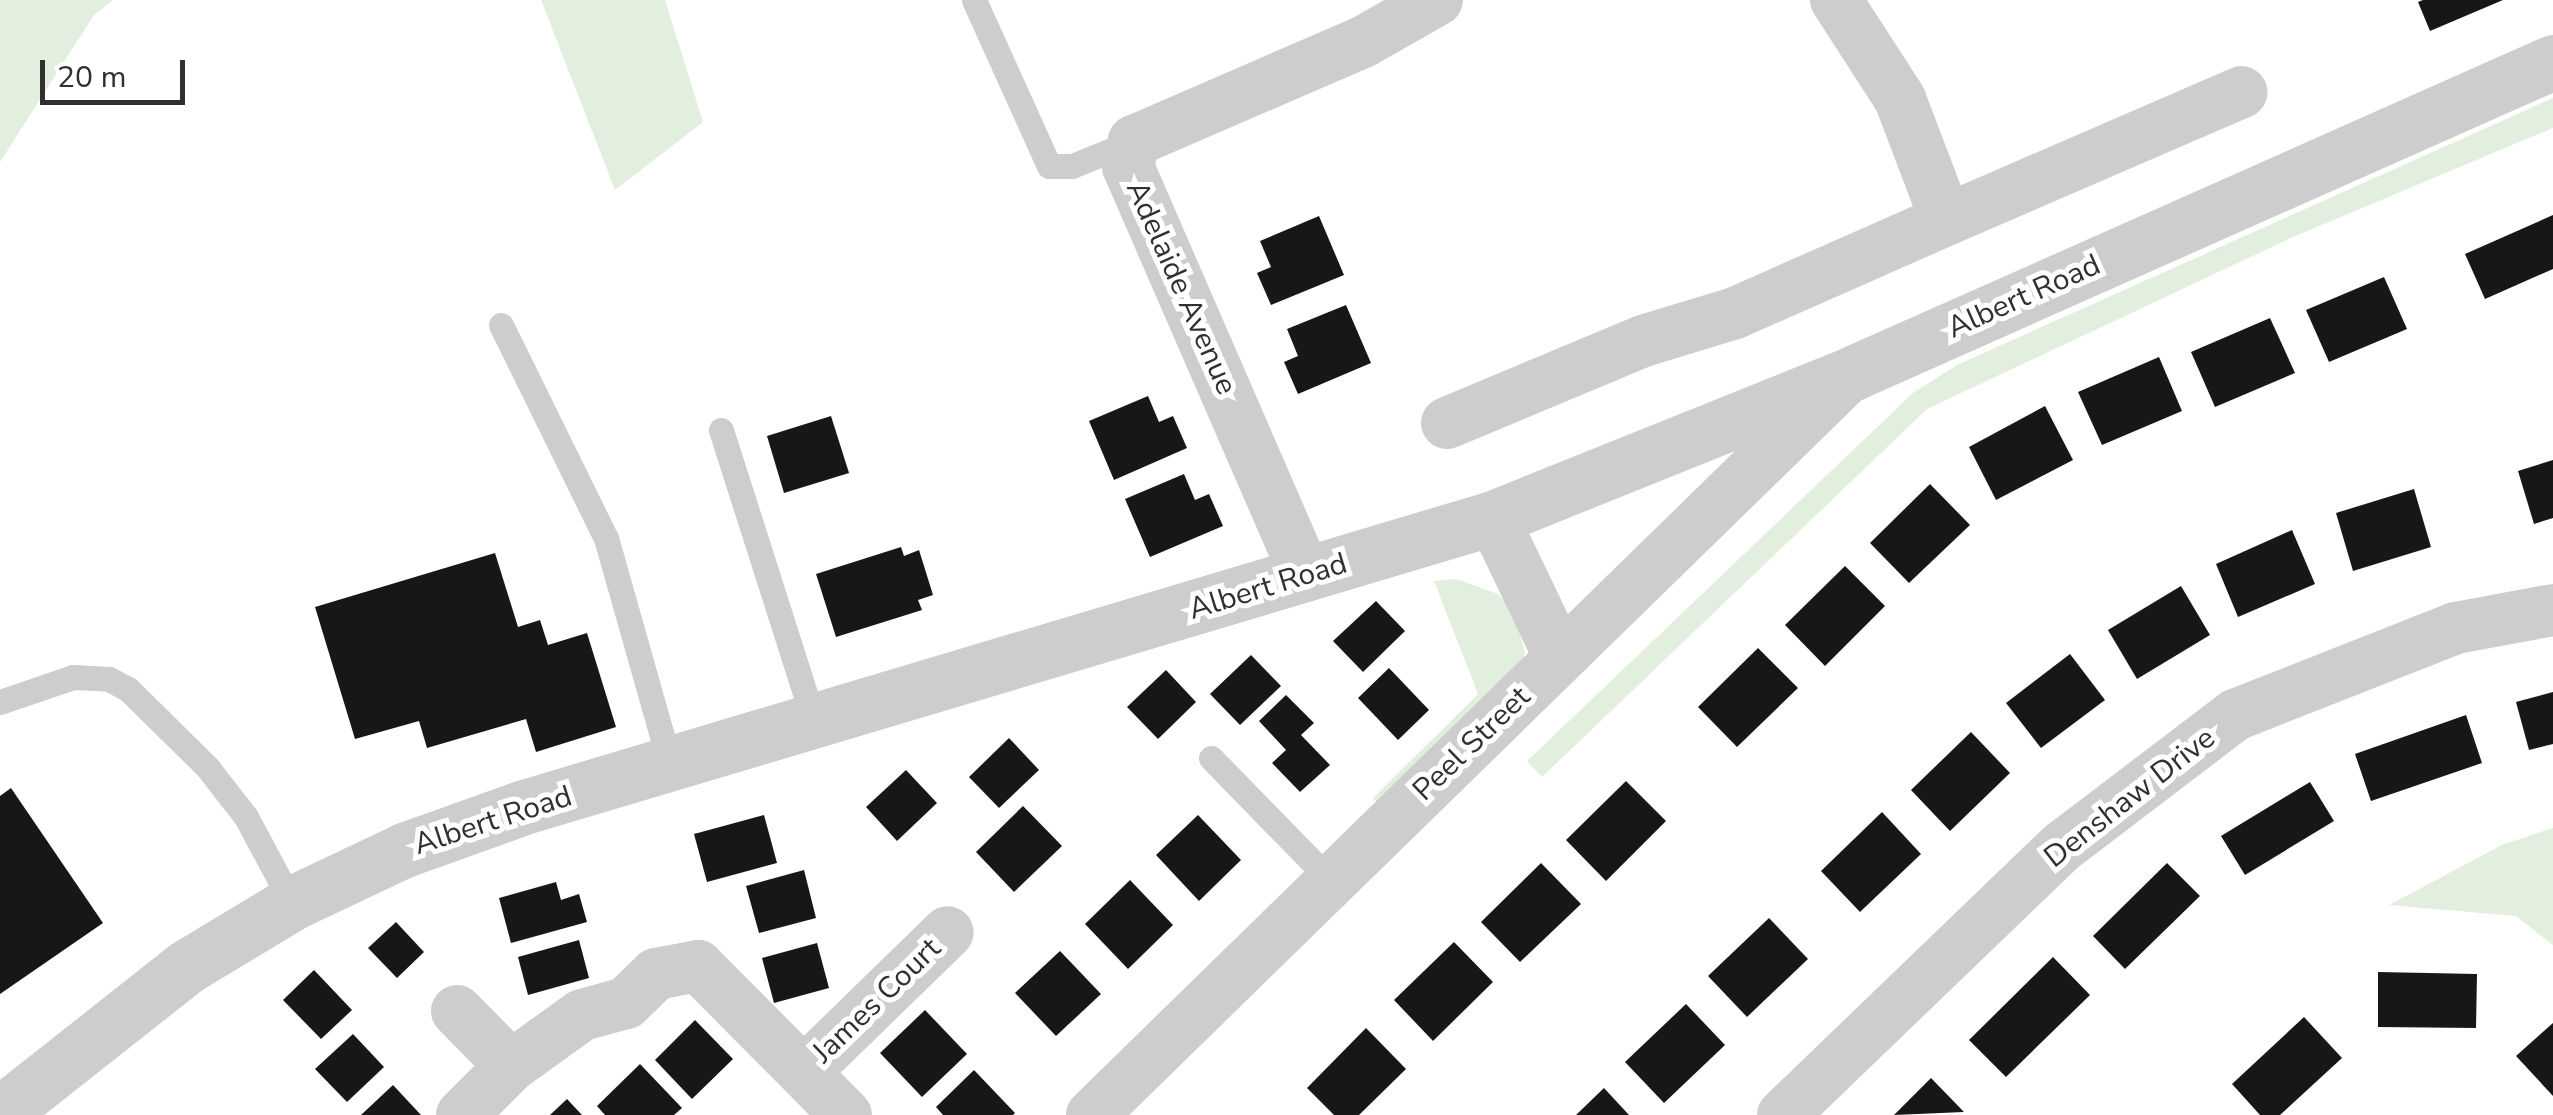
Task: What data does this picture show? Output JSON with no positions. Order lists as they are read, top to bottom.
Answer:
{
  "streets": {
    "street": [
      "Adelaide Avenue",
      "Albert Road",
      "Peel Street",
      "Denshaw Drive",
      "James Court"
    ]
  },
  "crossings": [
    ["Adelaide Avenue", "Albert Road"],
    ["Albert Road", "Peel Street"]
  ],
  "scale_bar": "20 m"
}
